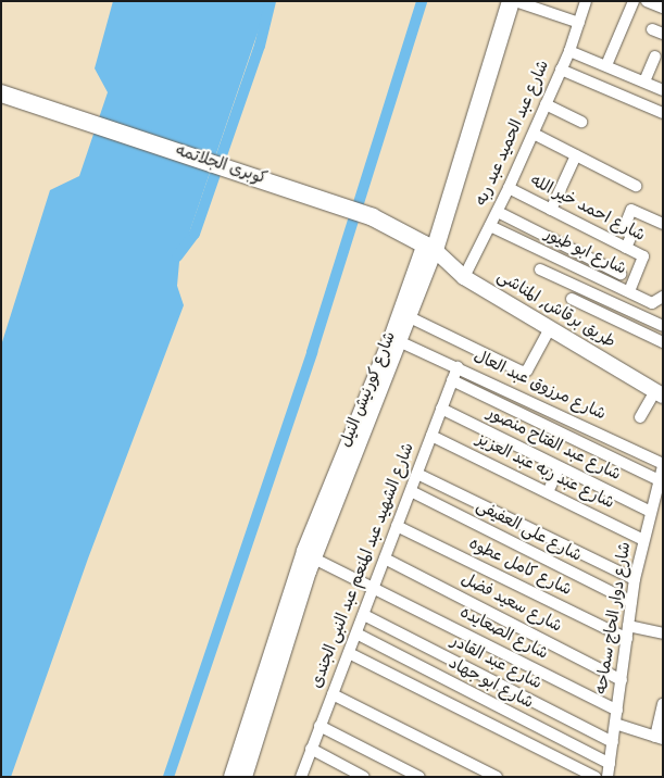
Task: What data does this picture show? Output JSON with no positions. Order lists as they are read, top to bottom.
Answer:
{
  "streets": {
    "main road": ["كوبرى الجلاتمه", "طريق برقاش, المناشى", "شارع كورنيش النيل"],
    "street": [
      "شارع عبد الحميد عبد ربه",
      "شارع احمد خير الله",
      "شارع ابو طيور",
      "شارع مرزوق عبد العال",
      "شارع عبد الفتاح منصور",
      "شارع عبد ربه عبد العزيز",
      "شارع على العفيفى",
      "شارع الشهيد عبد المنعم عبد النبى الجندى",
      "شارع كامل عطوه",
      "شارع سعيد فضل",
      "شارع دوار الحاج سماحه",
      "شارع الصعايده",
      "شارع عبد القادر",
      "شارع ابو جهاد"
    ]
  },
  "crossings": [
    ["شارع عبد الحميد عبد ربه", "شارع احمد خير الله"],
    ["شارع عبد الحميد عبد ربه", "شارع ابو طيور"],
    ["شارع عبد الحميد عبد ربه", "طريق برقاش, المناشى"],
    ["كوبرى الجلاتمه", "طريق برقاش, المناشى"],
    ["كوبرى الجلاتمه", "شارع كورنيش النيل"],
    ["شارع احمد خير الله", "شارع ابو طيور"],
    ["طريق برقاش, المناشى", "شارع كورنيش النيل"],
    ["شارع مرزوق عبد العال", "شارع كورنيش النيل"],
    ["شارع مرزوق عبد العال", "شارع الشهيد عبد المنعم عبد النبى الجندى"],
    ["شارع مرزوق عبد العال", "شارع دوار الحاج سماحه"],
    ["شارع كورنيش النيل", "شارع الصعايده"],
    ["شارع عبد الفتاح منصور", "شارع الشهيد عبد المنعم عبد النبى الجندى"],
    ["شارع عبد الفتاح منصور", "شارع دوار الحاج سماحه"],
    ["شارع عبد ربه عبد العزيز", "شارع الشهيد عبد المنعم عبد النبى الجندى"],
    ["شارع عبد ربه عبد العزيز", "شارع دوار الحاج سماحه"],
    ["شارع على العفيفى", "شارع الشهيد عبد المنعم عبد النبى الجندى"],
    ["شارع على العفيفى", "شارع دوار الحاج سماحه"],
    ["شارع الشهيد عبد المنعم عبد النبى الجندى", "شارع كامل عطوه"],
    ["شارع الشهيد عبد المنعم عبد النبى الجندى", "شارع سعيد فضل"],
    ["شارع الشهيد عبد المنعم عبد النبى الجندى", "شارع الصعايده"],
    ["شارع الشهيد عبد المنعم عبد النبى الجندى", "شارع عبد القادر"],
    ["شارع الشهيد عبد المنعم عبد النبى الجندى", "شارع ابو جهاد"],
    ["شارع كامل عطوه", "شارع دوار الحاج سماحه"],
    ["شارع سعيد فضل", "شارع دوار الحاج سماحه"],
    ["شارع دوار الحاج سماحه", "شارع الصعايده"],
    ["شارع دوار الحاج سماحه", "شارع عبد القادر"],
    ["شارع دوار الحاج سماحه", "شارع ابو جهاد"]
  ]
}
